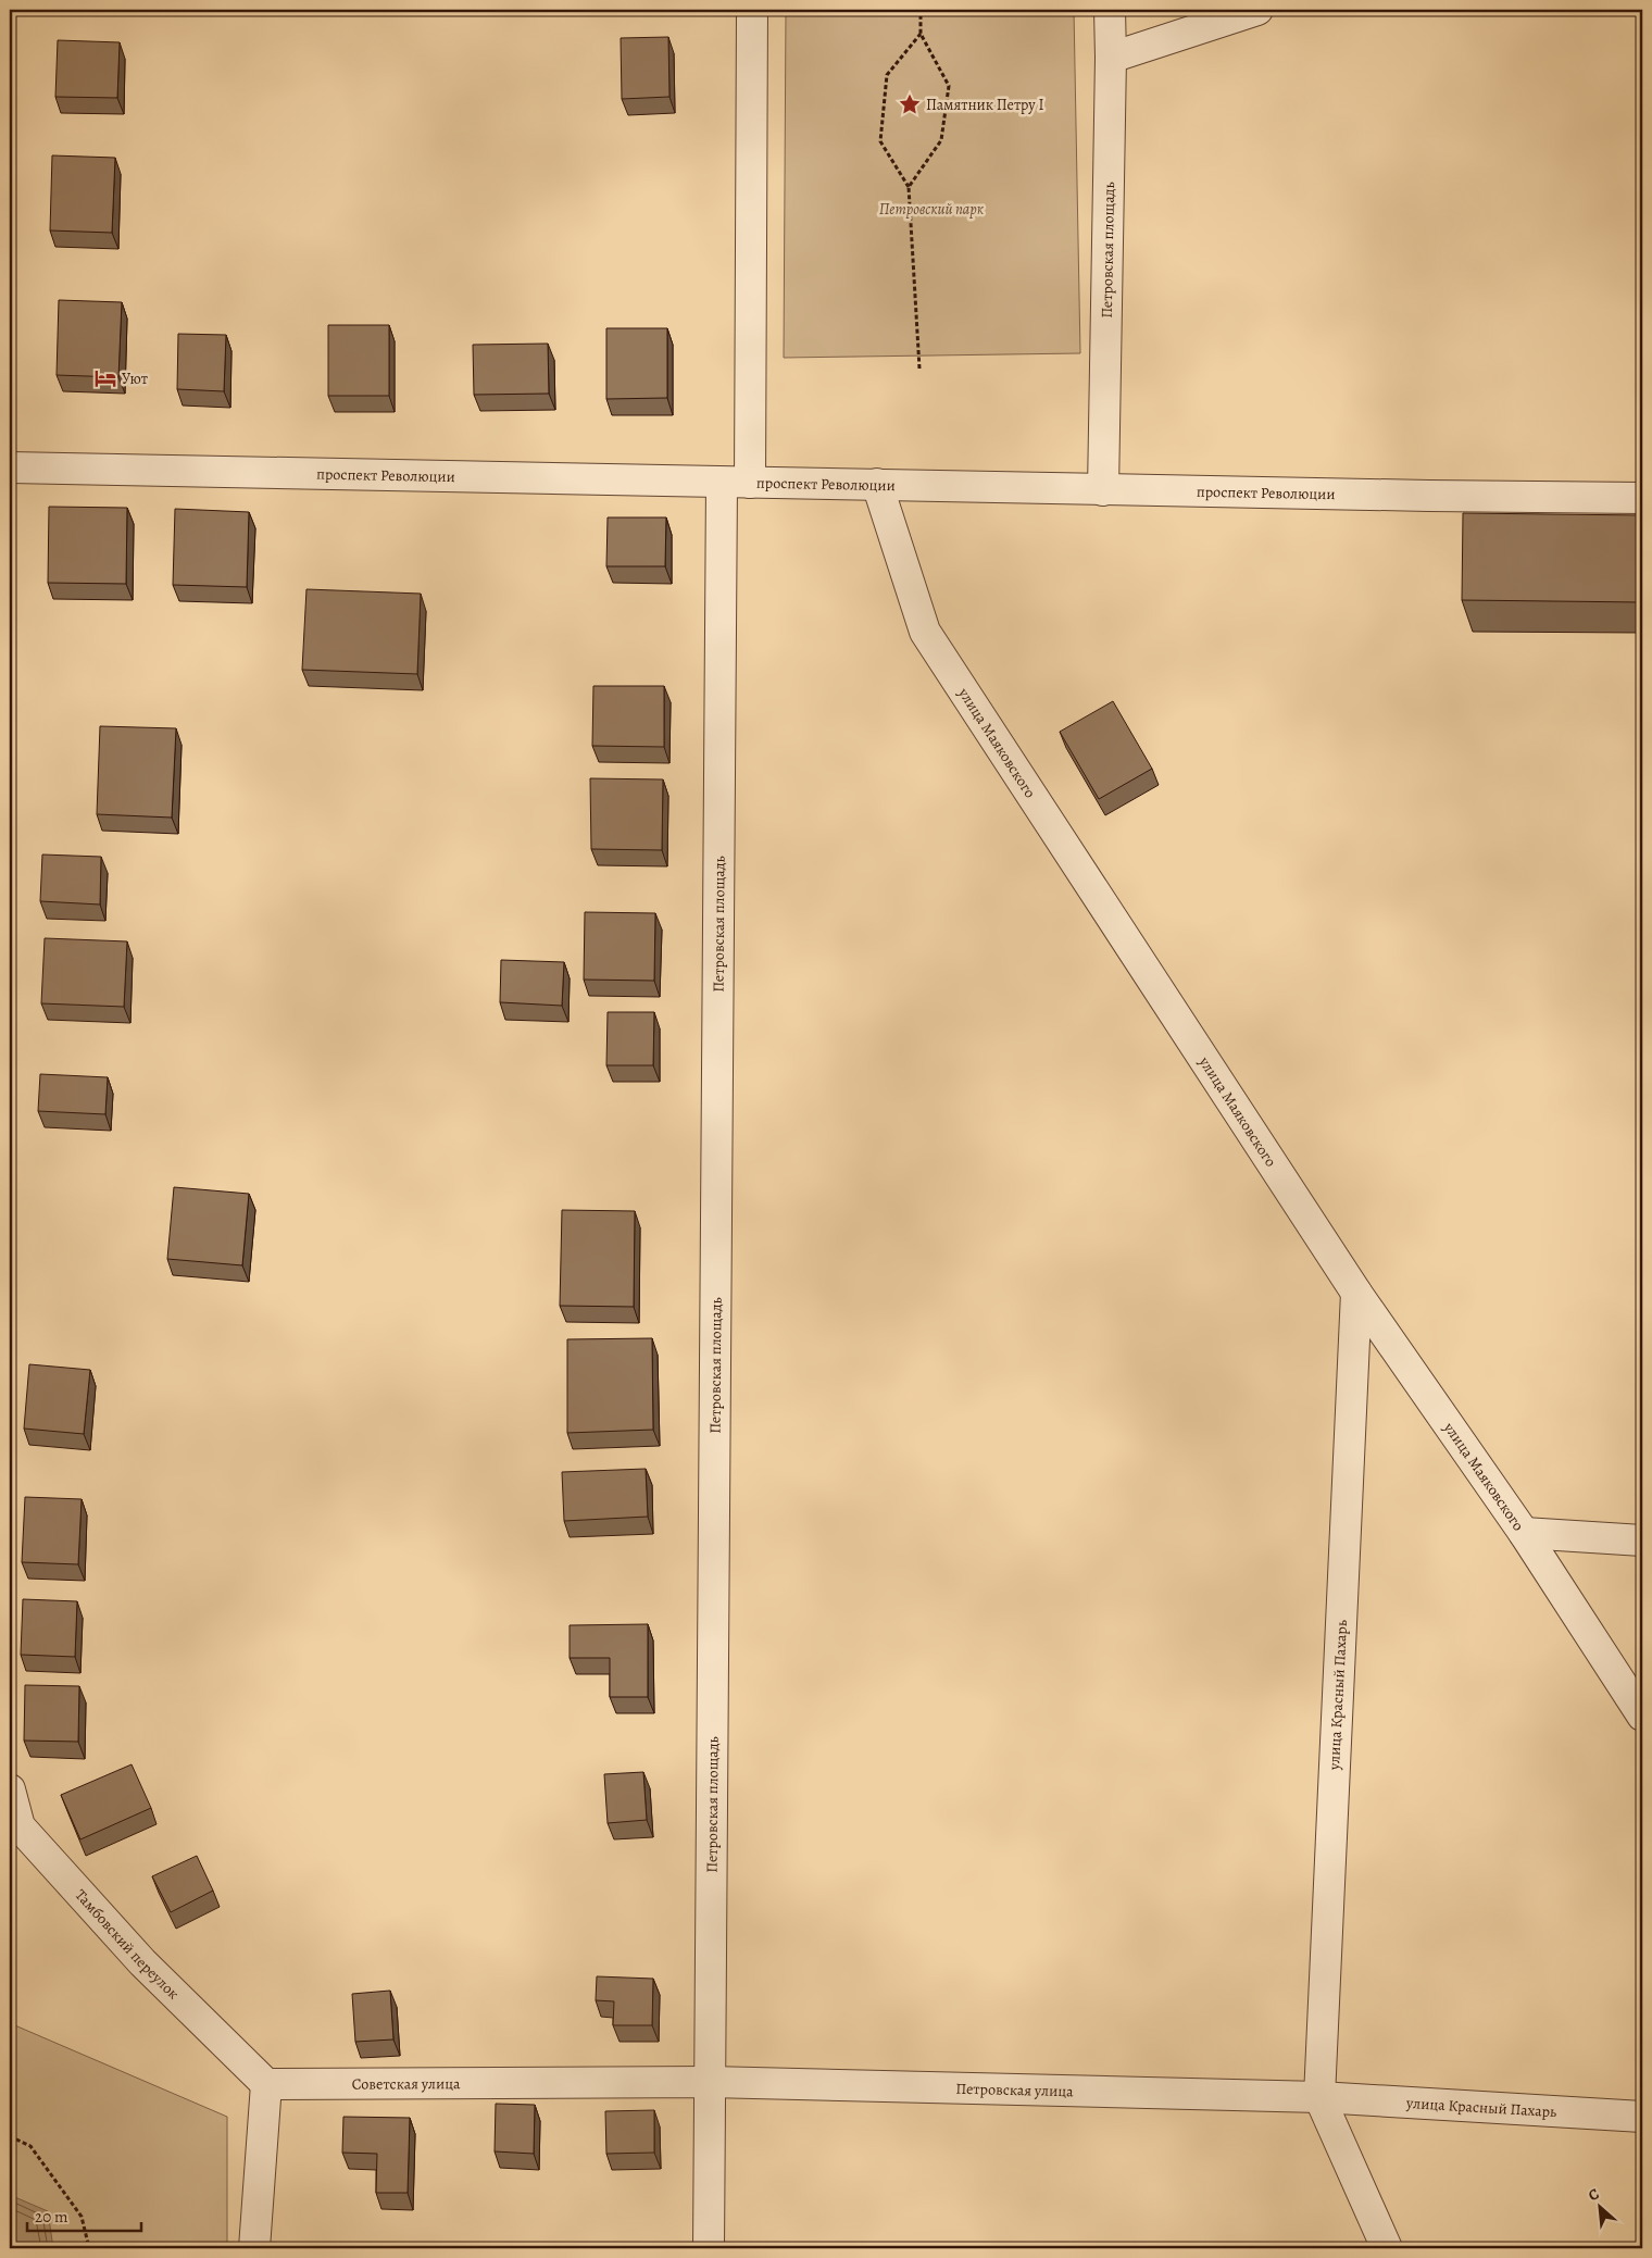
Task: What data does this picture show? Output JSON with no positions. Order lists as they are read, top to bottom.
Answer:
{
  "streets": {
    "street": [
      "Петровская площадь",
      "проспект Революции",
      "улица Маяковского",
      "улица Красный Пахарь",
      "Тамбовский переулок",
      "Советская улица",
      "Петровская улица"
    ]
  },
  "crossings": [
    ["Петровская площадь", "проспект Революции"],
    ["Петровская площадь", "Советская улица"],
    ["Петровская площадь", "Петровская улица"],
    ["проспект Революции", "улица Маяковского"],
    ["улица Маяковского", "улица Красный Пахарь"],
    ["улица Красный Пахарь", "Петровская улица"],
    ["Тамбовский переулок", "Советская улица"],
    ["Советская улица", "Петровская улица"]
  ],
  "parks": ["Петровский парк"],
  "places": {
    "place": ["Памятник Петру I"],
    "hotel": ["Уют"]
  },
  "scale_bar": "20 m",
  "north": "top left"
}
